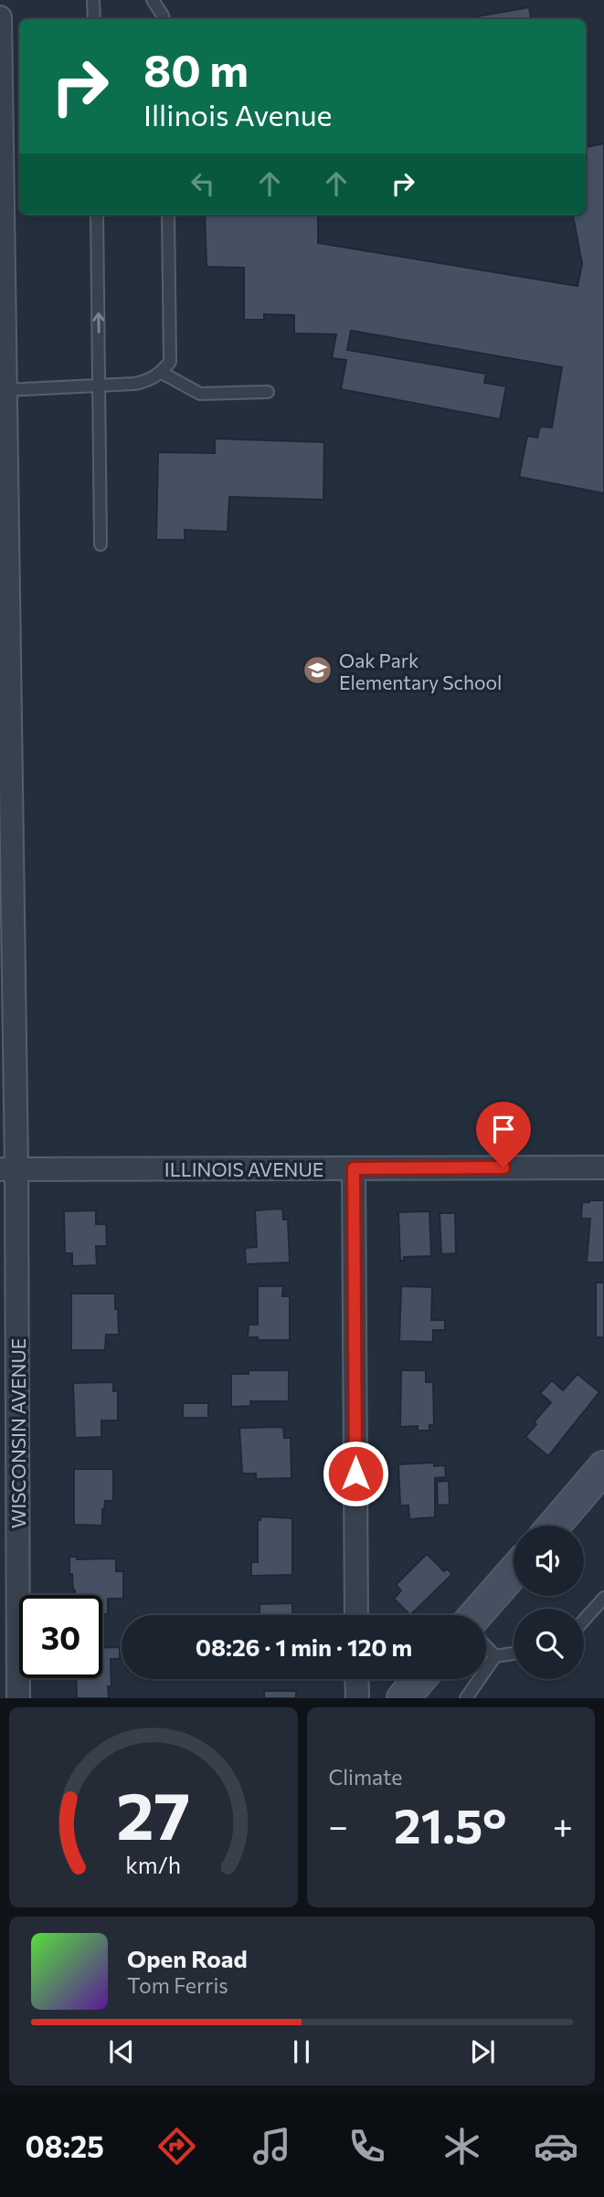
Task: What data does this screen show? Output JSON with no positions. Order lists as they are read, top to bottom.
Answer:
{
  "streets": {
    "street": ["ILLINOIS AVENUE", "WISCONSIN AVENUE"]
  },
  "crossings": [
    ["ILLINOIS AVENUE", "WISCONSIN AVENUE"]
  ],
  "places": {
    "school or university": ["Oak Park Elementary School"]
  },
  "page": {
    "turn": ["80 m", "Illinois Avenue"],
    "limit": "30",
    "trip": "08:26 · 1 min · 120 m",
    "tile": "Climate",
    "heat": ["−", "21.5°", "+"],
    "song": ["Open Road", "Tom Ferris"],
    "tabs": "08:25",
    "gauge": ["27", "km/h"]
  }
}
